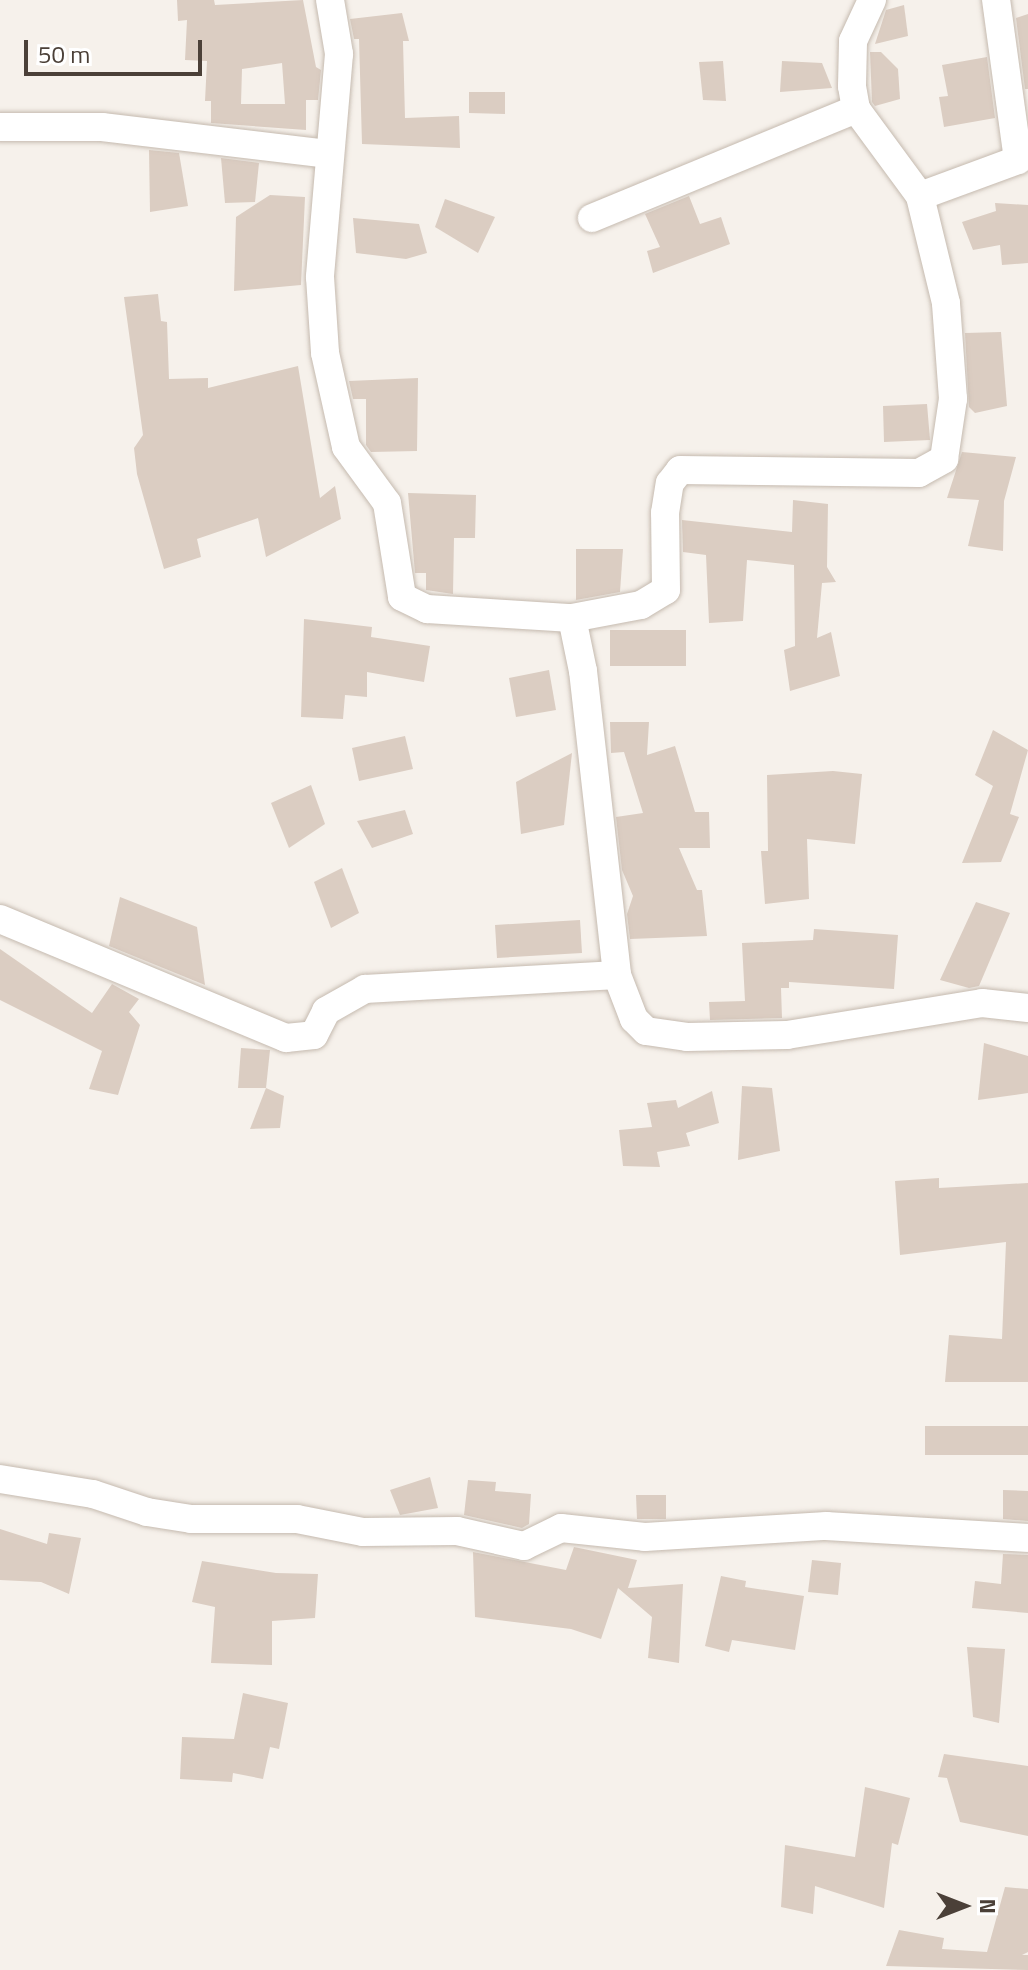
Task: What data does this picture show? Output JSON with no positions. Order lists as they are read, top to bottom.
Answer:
{
  "scale_bar": "50 m",
  "north": "right"
}
